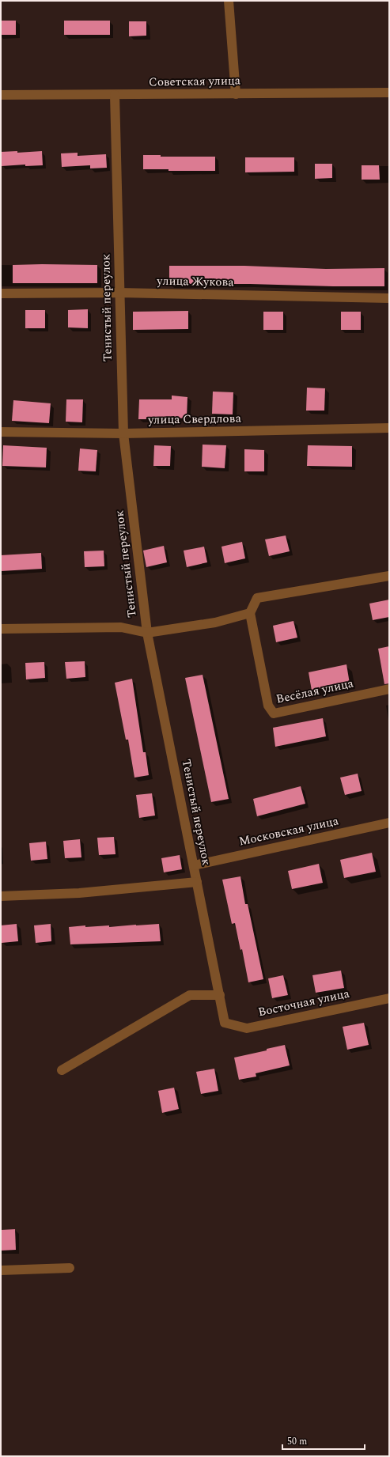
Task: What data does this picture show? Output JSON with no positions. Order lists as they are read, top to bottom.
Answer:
{
  "streets": {
    "street": [
      "Советская улица",
      "улица Жукова",
      "Тенистый переулок",
      "улица Свердлова",
      "Весёлая улица",
      "Московская улица",
      "Восточная улица"
    ]
  },
  "crossings": [
    ["Советская улица", "Тенистый переулок"],
    ["улица Жукова", "Тенистый переулок"],
    ["Тенистый переулок", "улица Свердлова"],
    ["Тенистый переулок", "Московская улица"],
    ["Тенистый переулок", "Восточная улица"]
  ],
  "scale_bar": "50 m"
}
